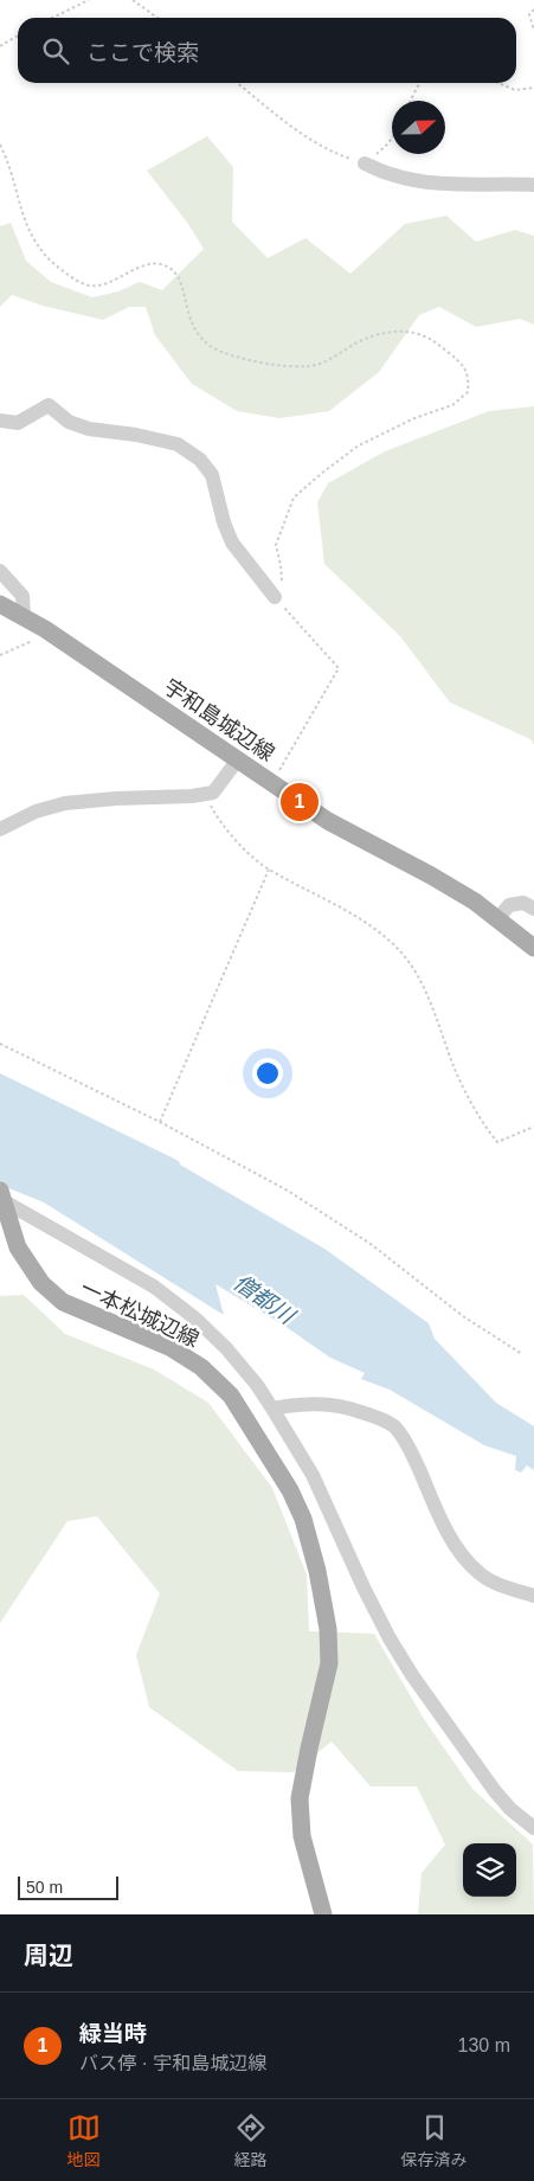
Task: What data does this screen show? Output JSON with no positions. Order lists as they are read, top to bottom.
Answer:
{
  "streets": {
    "main road": ["宇和島城辺線", "一本松城辺線"]
  },
  "water": ["僧都川"],
  "scale_bar": "50 m",
  "north": "right",
  "page": {
    "search": "ここで検索",
    "pins": "1",
    "scale": "50 m",
    "heading": "周辺",
    "list": [
      {
        "mark": "1",
        "name": "緑当時",
        "note": "バス停 · 宇和島城辺線",
        "value": "130 m"
      }
    ],
    "nav": ["地図", "経路", "保存済み"]
  }
}
